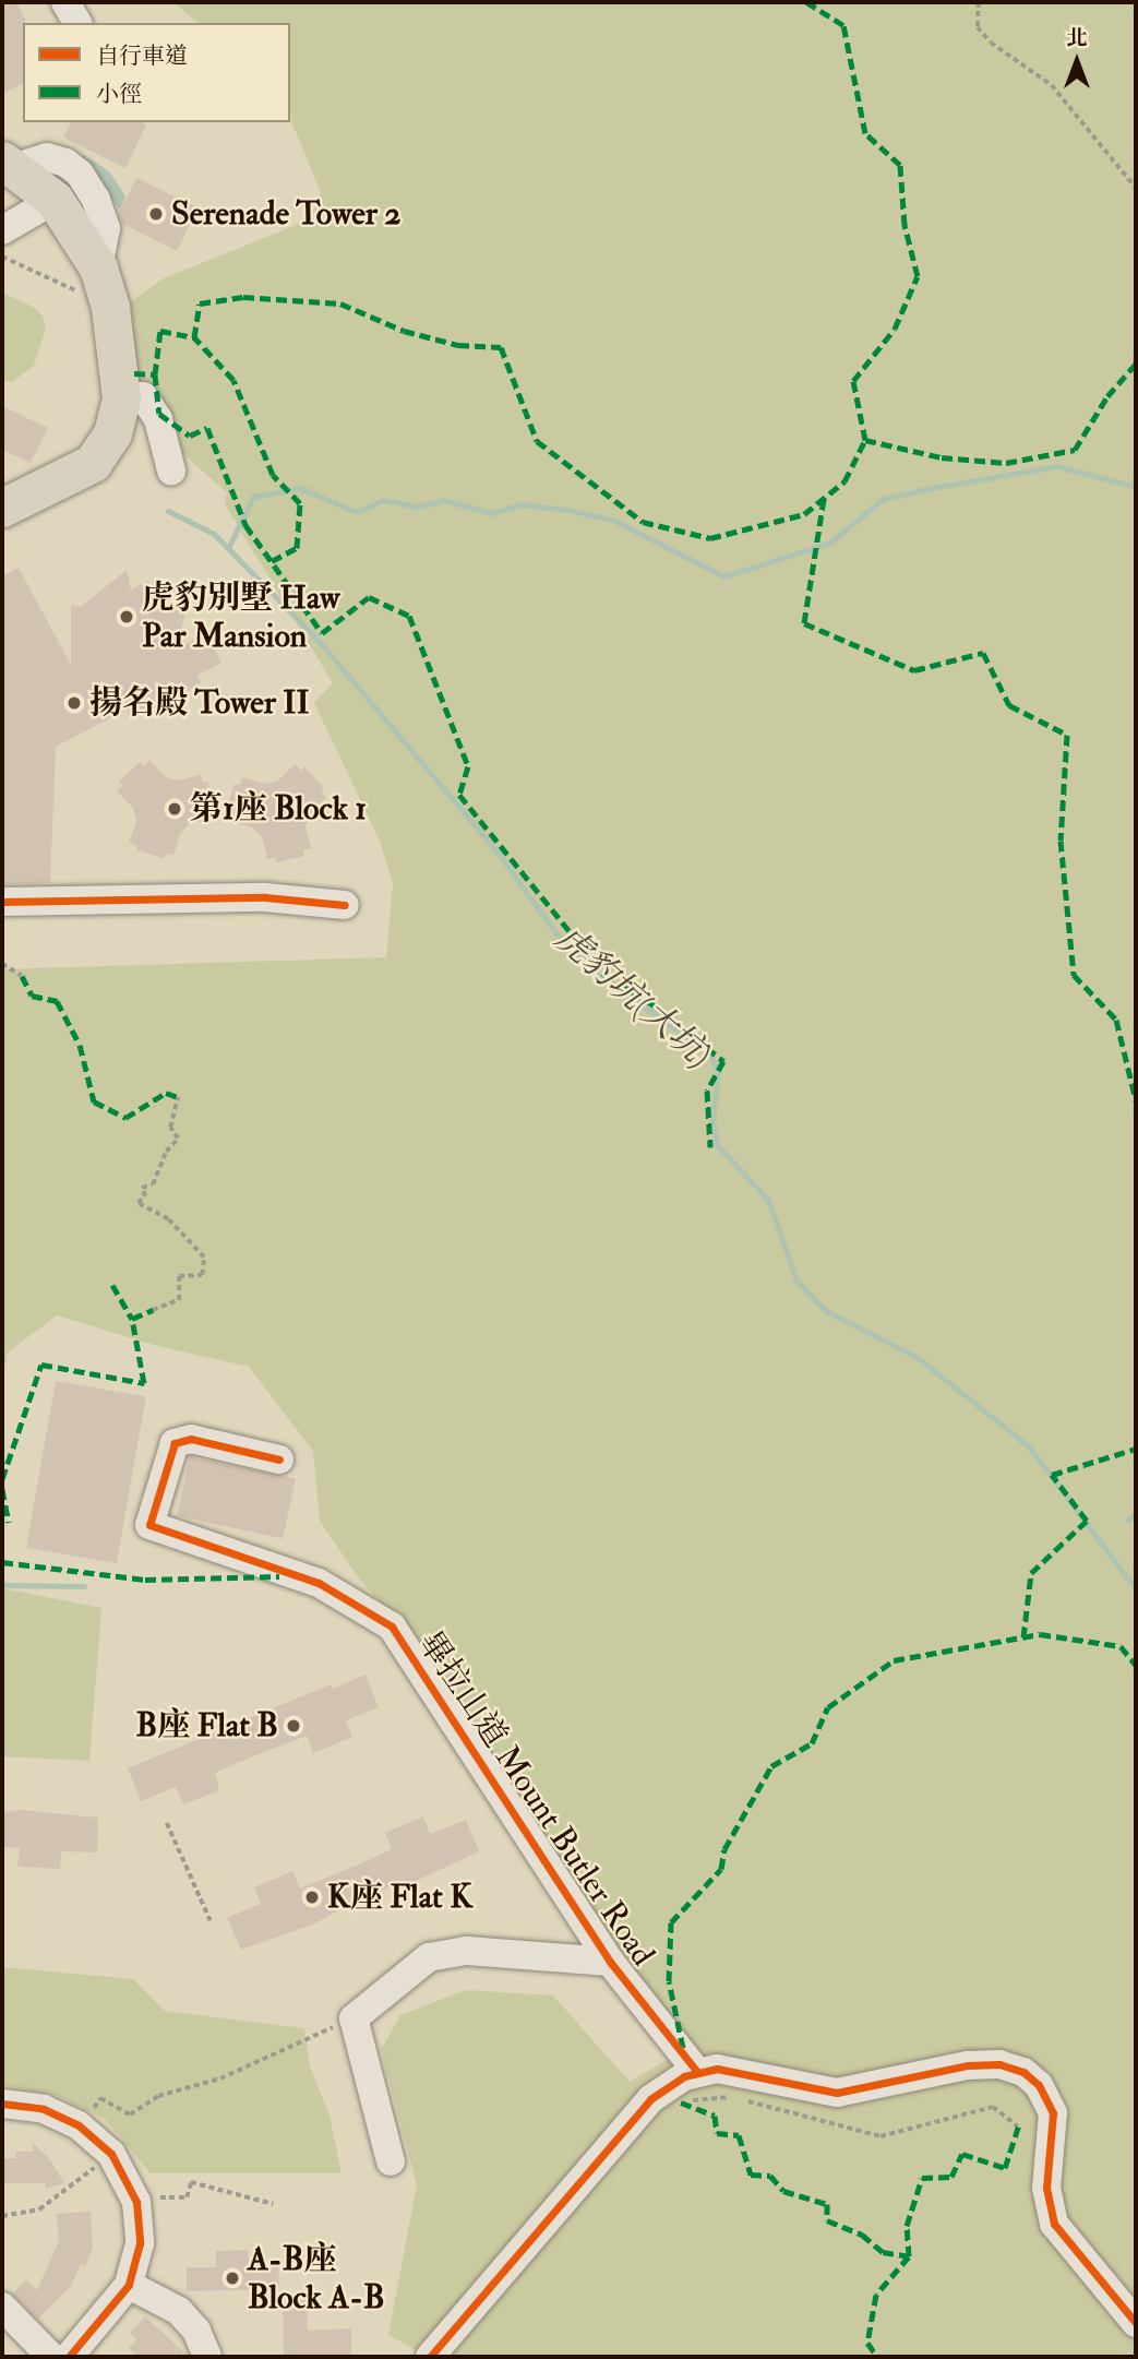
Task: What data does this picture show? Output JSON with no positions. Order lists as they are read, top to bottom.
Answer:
{
  "streets": {
    "street": ["畢拉山道 Mount Butler Road"]
  },
  "water": ["虎豹坑(大坑)"],
  "places": [
    "Serenade Tower 2",
    "虎豹別墅 Haw Par Mansion",
    "揚名殿 Tower II",
    "第1座 Block 1",
    "B座 Flat B",
    "K座 Flat K",
    "A-B座 Block A-B"
  ],
  "legend": ["自行車道", "小徑"],
  "north": "top"
}
